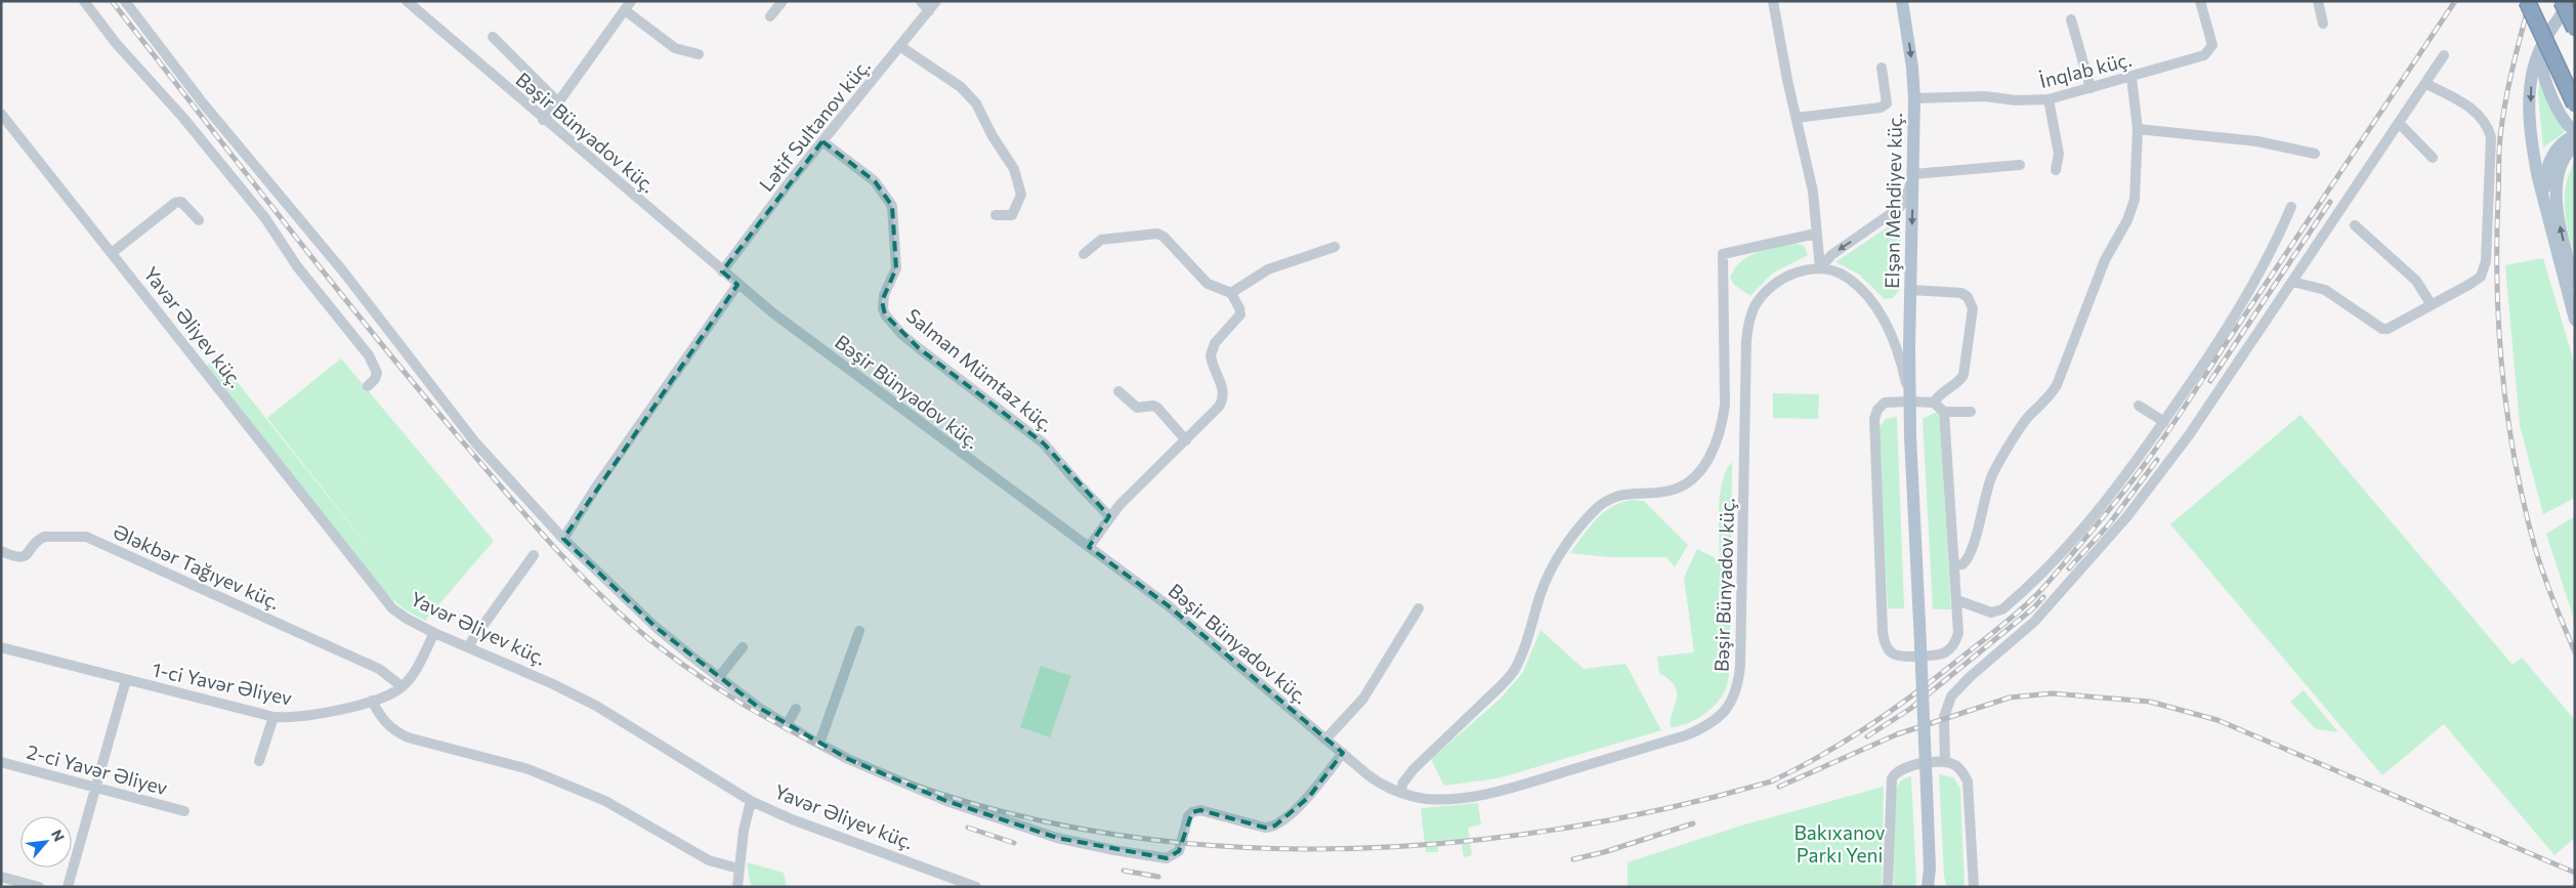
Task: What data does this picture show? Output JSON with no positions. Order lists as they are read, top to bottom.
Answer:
{
  "streets": {
    "main road": ["Elşən Mehdiyev küç."],
    "street": [
      "İnqlab küç.",
      "Lətif Sultanov küç.",
      "Bəşir Bünyadov küç.",
      "Yavər Əliyev küç.",
      "Salman Mümtaz küç.",
      "Ələkbər Tağıyev küç.",
      "1-ci Yavər Əliyev",
      "2-ci Yavər Əliyev"
    ]
  },
  "crossings": [
    ["İnqlab küç.", "Elşən Mehdiyev küç."],
    ["Lətif Sultanov küç.", "Bəşir Bünyadov küç."],
    ["Lətif Sultanov küç.", "Salman Mümtaz küç."],
    ["Yavər Əliyev küç.", "1-ci Yavər Əliyev"],
    ["Ələkbər Tağıyev küç.", "1-ci Yavər Əliyev"]
  ],
  "parks": ["Bakıxanov Parkı Yeni"],
  "north": "top right"
}
